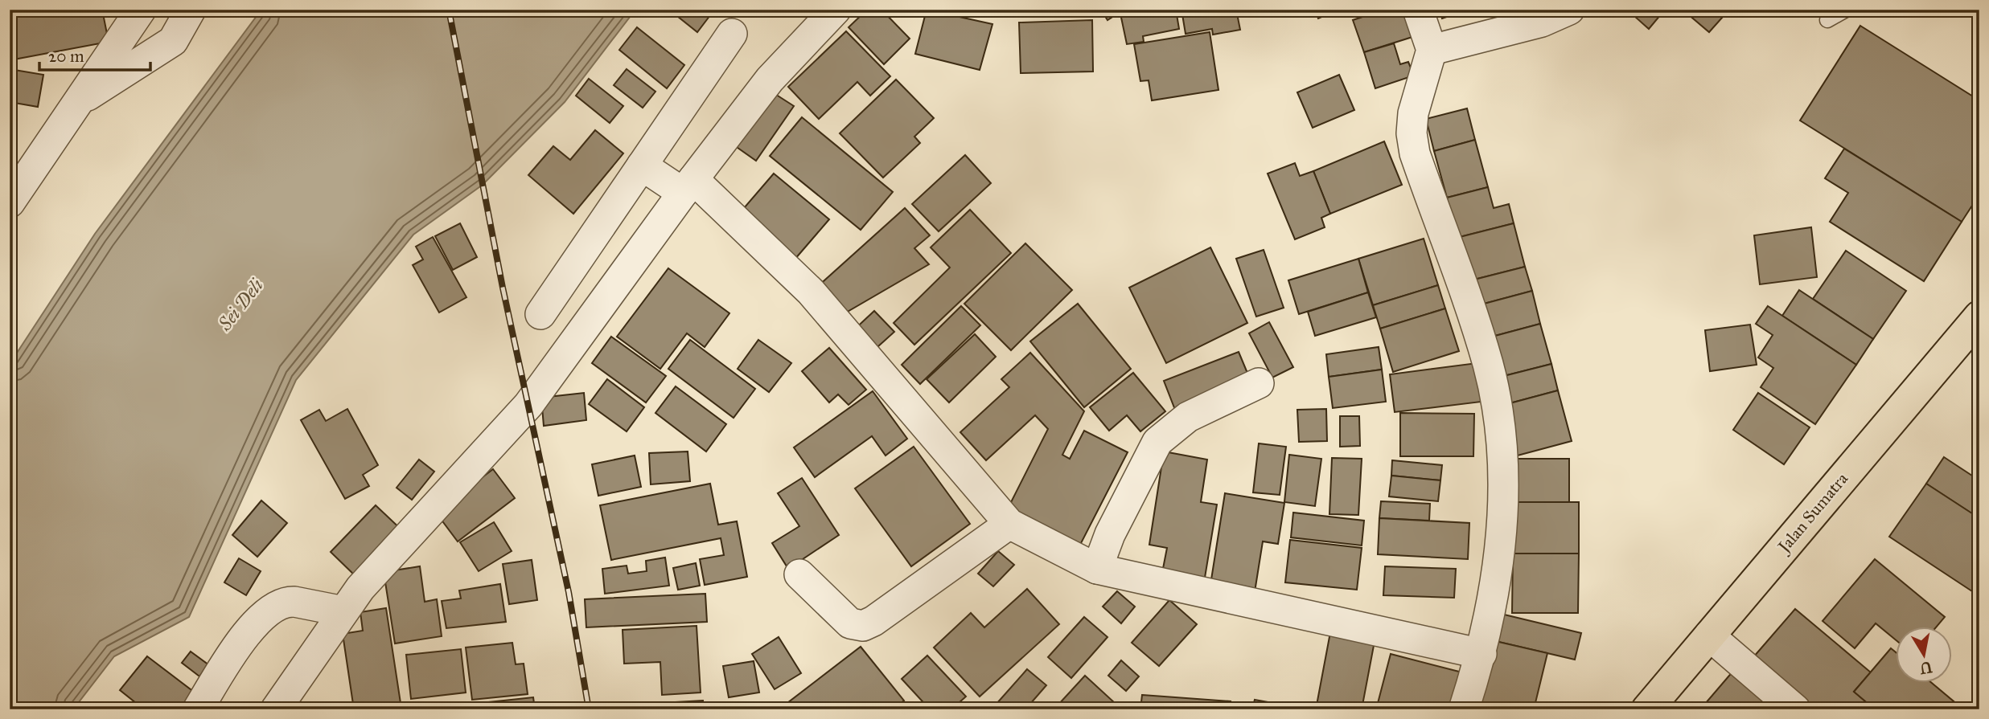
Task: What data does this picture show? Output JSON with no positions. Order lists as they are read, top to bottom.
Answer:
{
  "streets": {
    "highway": ["Jalan Sumatra"]
  },
  "water": ["Sei Deli"],
  "scale_bar": "20 m",
  "north": "bottom"
}
